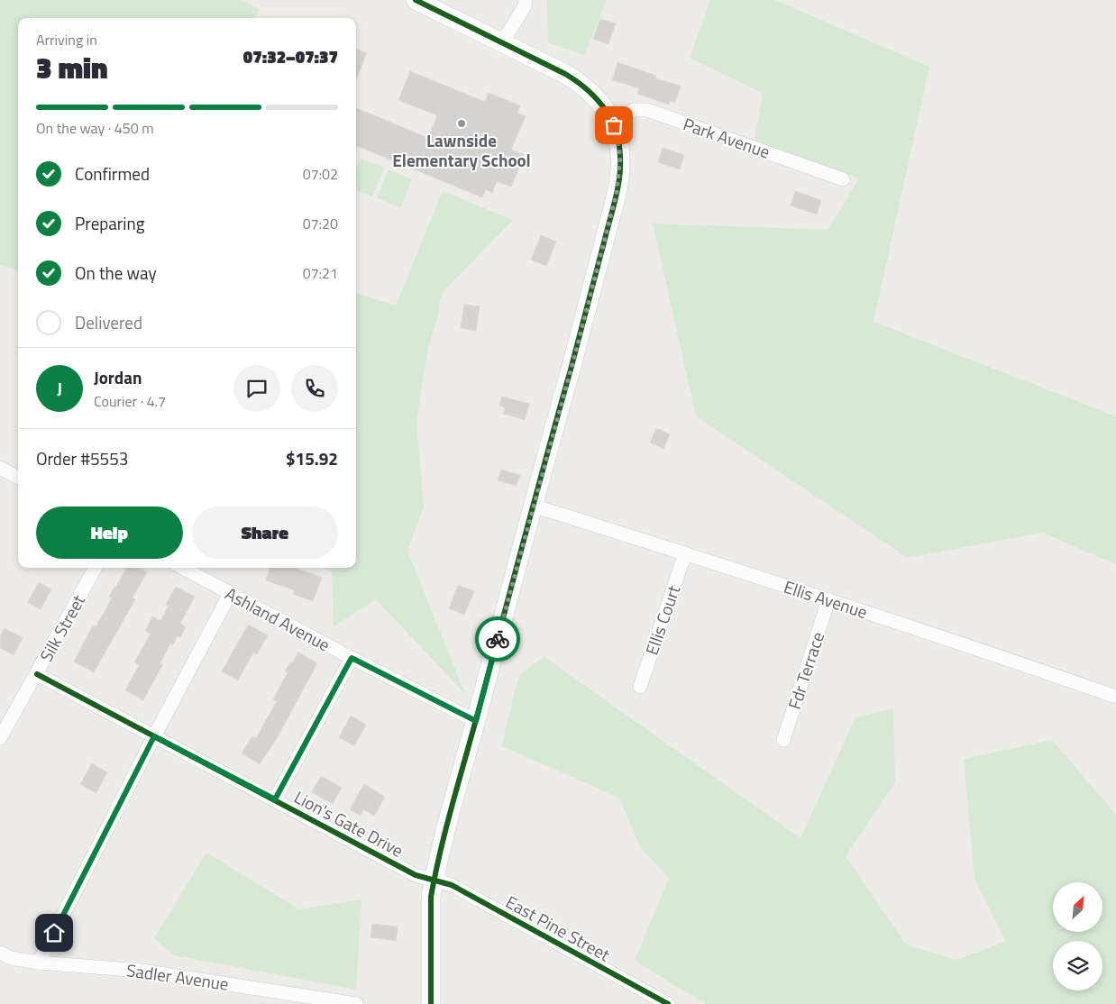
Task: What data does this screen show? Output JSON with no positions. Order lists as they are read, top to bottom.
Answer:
{
  "streets": {
    "street": [
      "Park Avenue",
      "Ellis Avenue",
      "Ashland Avenue",
      "Ellis Court",
      "Silk Street",
      "Fdr Terrace",
      "Lion's Gate Drive",
      "East Pine Street",
      "Sadler Avenue"
    ]
  },
  "crossings": [
    ["Ellis Avenue", "Ellis Court"],
    ["Ellis Avenue", "Fdr Terrace"],
    ["Silk Street", "Lion's Gate Drive"],
    ["Lion's Gate Drive", "East Pine Street"]
  ],
  "places": ["Lawnside Elementary School"],
  "north": "top right",
  "page": {
    "heading": ["3 min", "Arriving in", "07:32–07:37"],
    "panel": [
      "Jordan",
      "Courier · 4.7",
      "Order #5553",
      "$15.92"
    ],
    "bar": "On the way · 450 m",
    "list": [
      ["Confirmed", "07:02"],
      ["Preparing", "07:20"],
      ["On the way", "07:21"],
      "Delivered"
    ],
    "round": "J",
    "buttons": ["Help", "Share"]
  }
}
